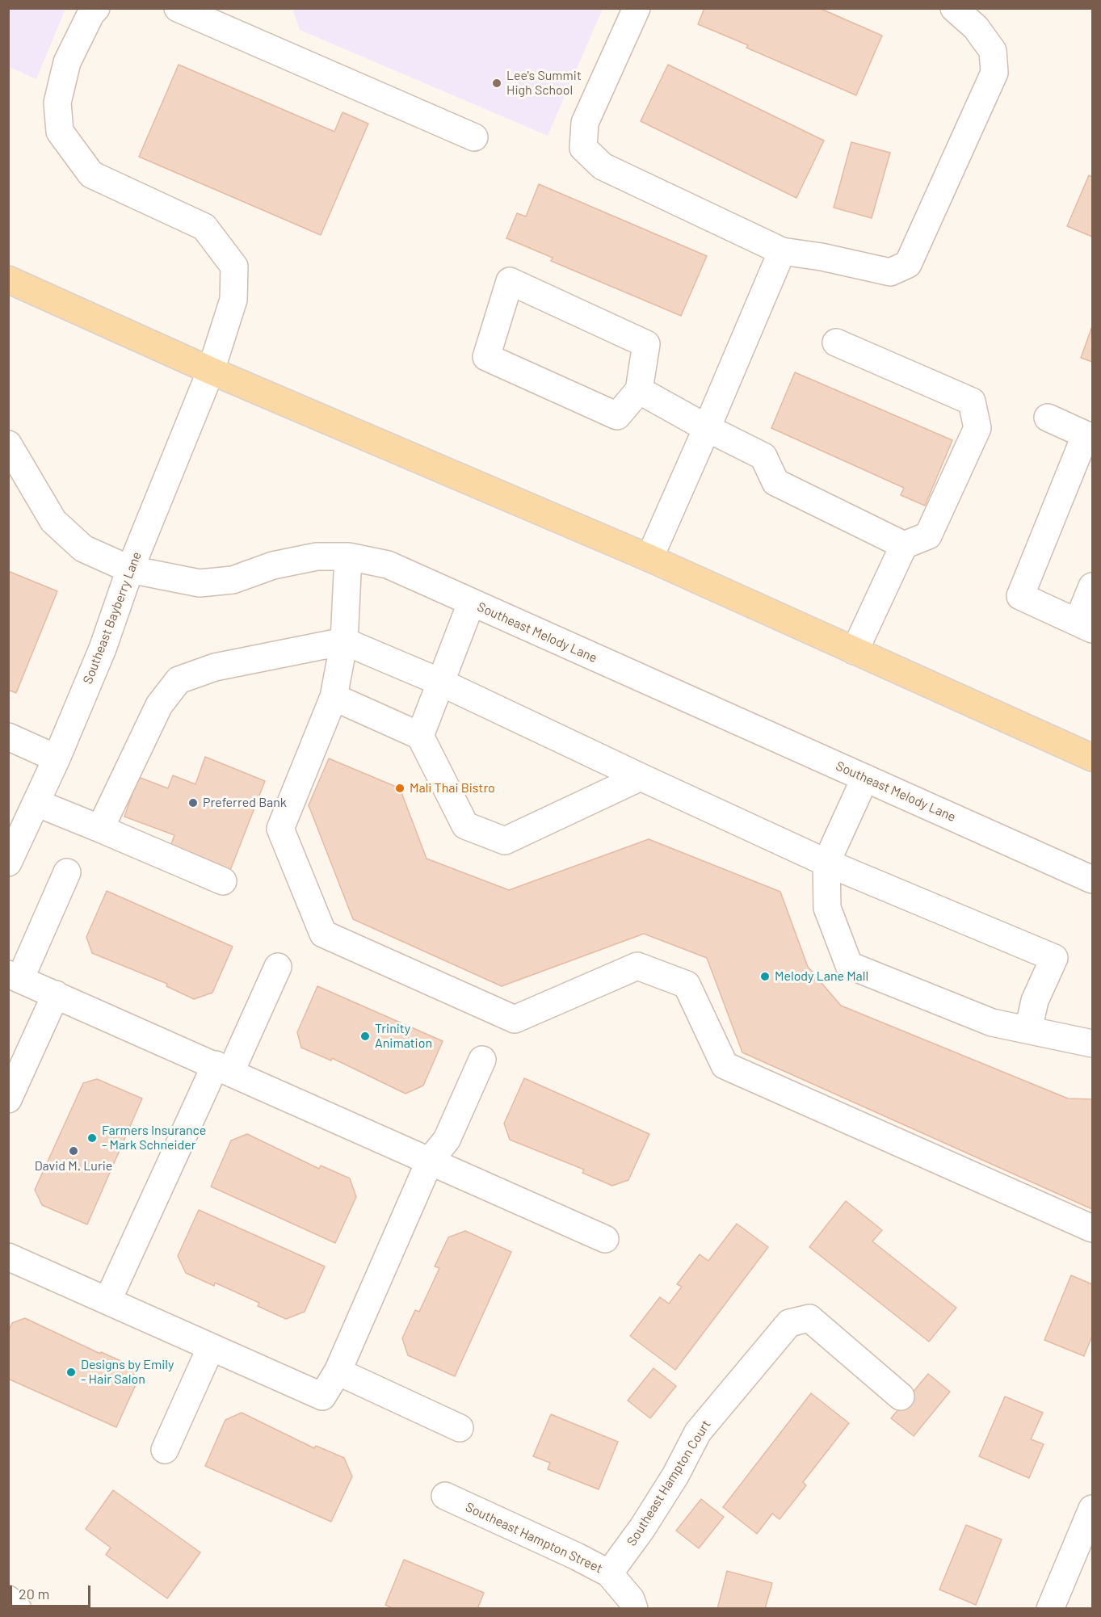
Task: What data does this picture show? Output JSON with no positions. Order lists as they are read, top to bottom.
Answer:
{
  "streets": {
    "street": [
      "Southeast Bayberry Lane",
      "Southeast Melody Lane",
      "Southeast Hampton Court",
      "Southeast Hampton Street"
    ]
  },
  "crossings": [
    ["Southeast Bayberry Lane", "Southeast Melody Lane"],
    ["Southeast Hampton Court", "Southeast Hampton Street"]
  ],
  "places": [
    "Lee's Summit High School",
    "Mali Thai Bistro",
    "Preferred Bank",
    "Melody Lane Mall",
    "Trinity Animation",
    "Farmers Insurance - Mark Schneider",
    "David M. Lurie",
    "Designs by Emily - Hair Salon"
  ],
  "scale_bar": "20 m"
}
